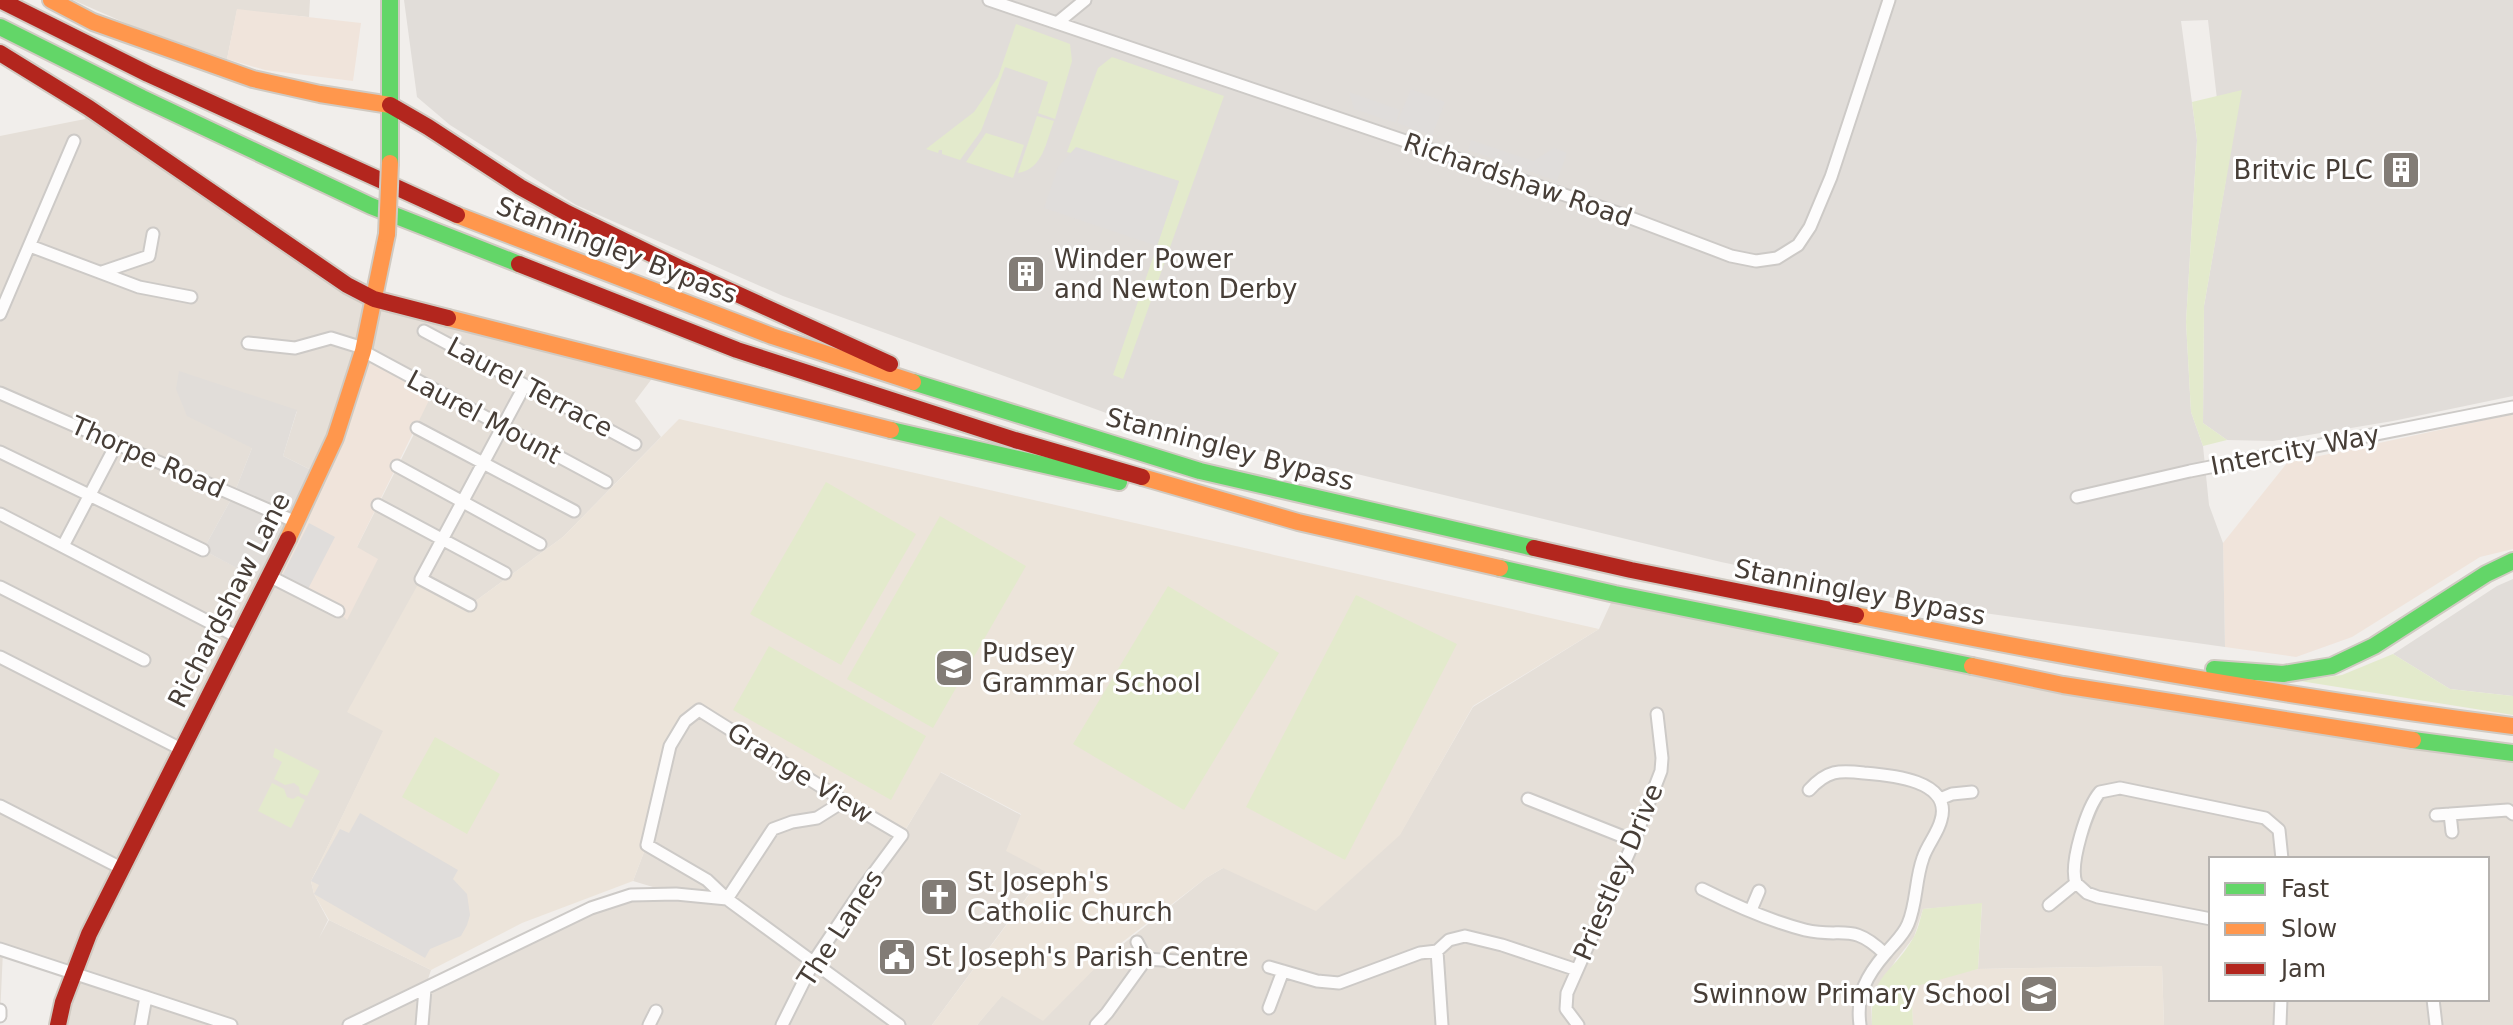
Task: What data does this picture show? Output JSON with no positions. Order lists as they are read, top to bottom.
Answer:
{
  "streets": {
    "main road": ["Stanningley Bypass", "Richardshaw Lane"],
    "street": [
      "Richardshaw Road",
      "Laurel Terrace",
      "Laurel Mount",
      "Intercity Way",
      "Thorpe Road",
      "Grange View",
      "Priestley Drive",
      "The Lanes"
    ]
  },
  "crossings": [
    ["Laurel Mount", "Richardshaw Lane"],
    ["Thorpe Road", "Richardshaw Lane"],
    ["Grange View", "The Lanes"]
  ],
  "places": {
    "building": ["Britvic PLC", "Winder Power and Newton Derby"],
    "school or university": ["Pudsey Grammar School", "Swinnow Primary School"],
    "church": ["St Joseph's Catholic Church"],
    "public building": ["St Joseph's Parish Centre"]
  },
  "legend": ["Fast", "Slow", "Jam"]
}
